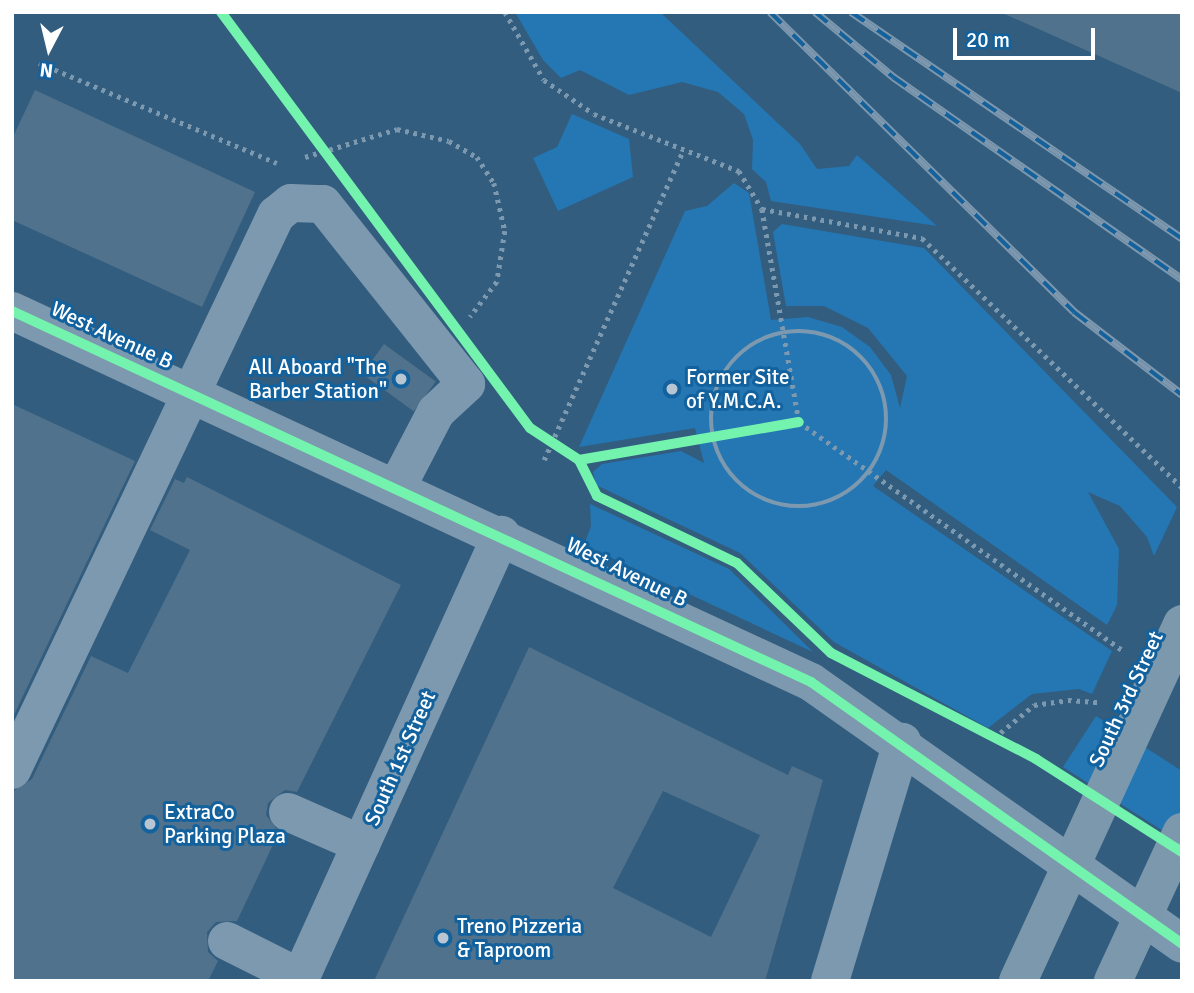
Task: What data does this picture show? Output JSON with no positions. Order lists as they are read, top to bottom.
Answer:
{
  "streets": {
    "main road": ["South 3rd Street"],
    "street": ["West Avenue B", "South 1st Street"]
  },
  "crossings": [
    ["West Avenue B", "South 1st Street"]
  ],
  "places": [
    "All Aboard \"The Barber Station\"",
    "Former Site of Y.M.C.A.",
    "ExtraCo Parking Plaza",
    "Treno Pizzeria & Taproom"
  ],
  "scale_bar": "20 m",
  "north": "bottom"
}
